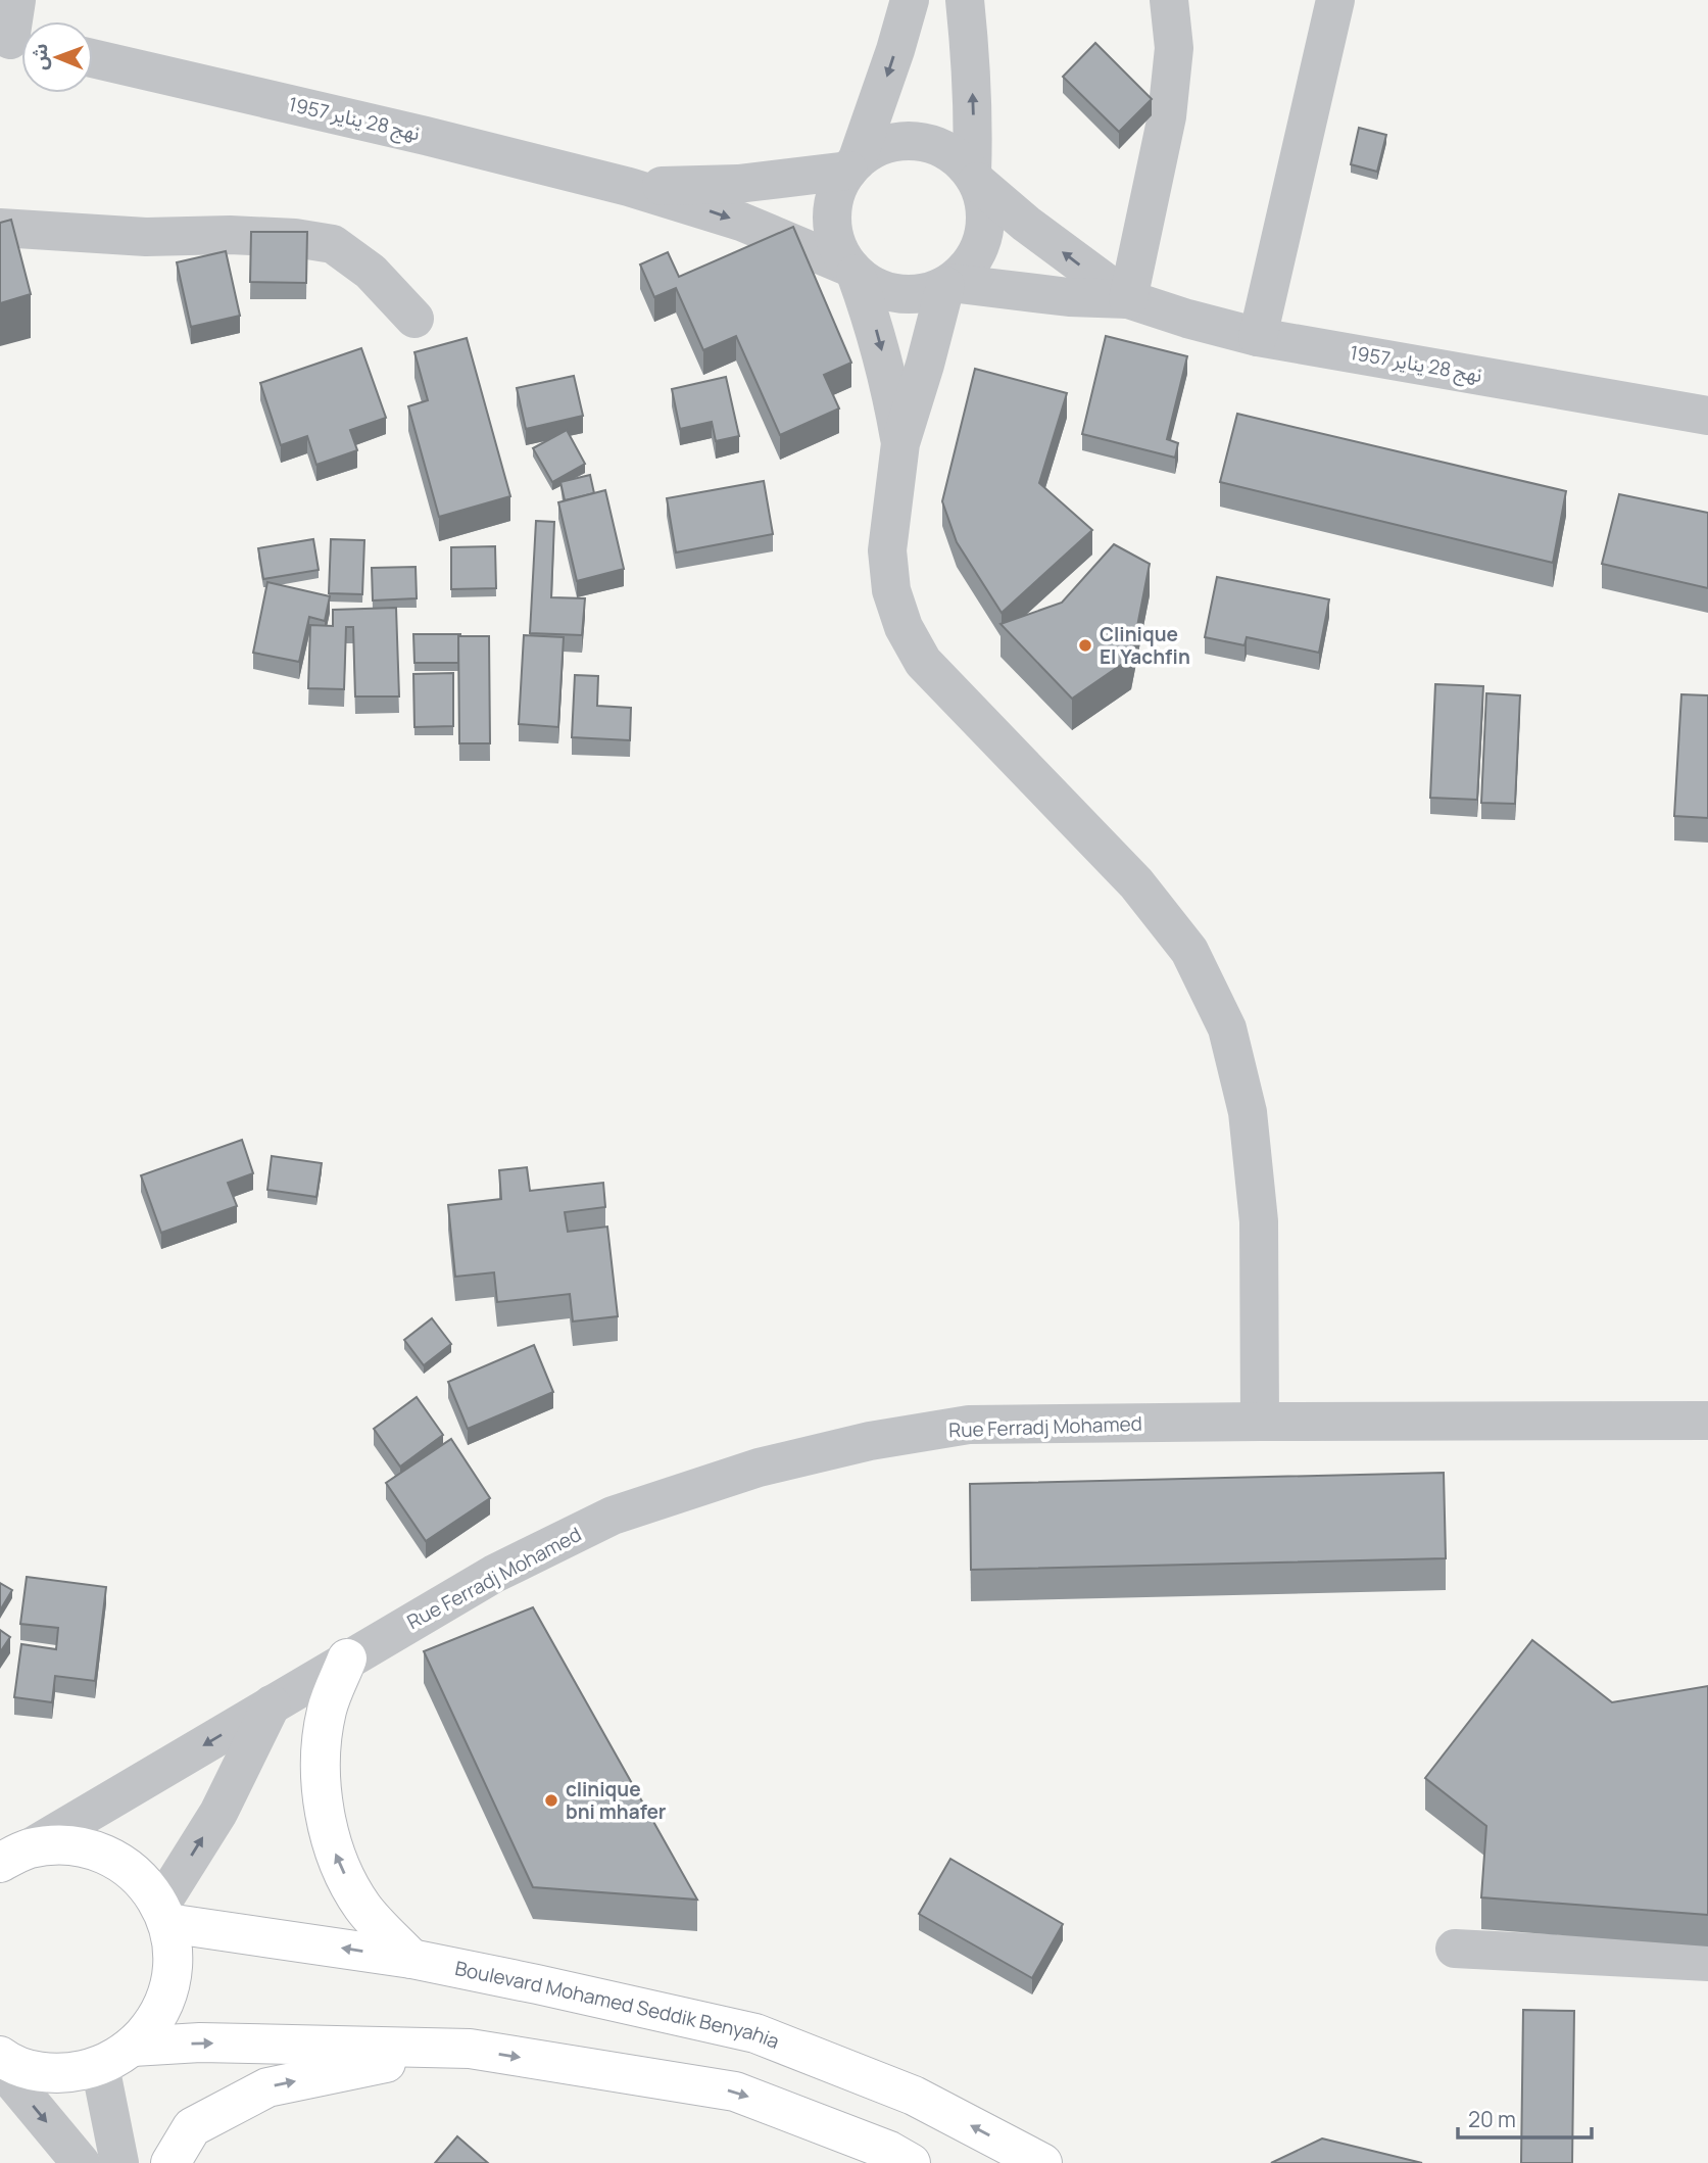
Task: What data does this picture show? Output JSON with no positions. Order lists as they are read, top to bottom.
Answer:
{
  "streets": {
    "main road": ["Boulevard Mohamed Seddik Benyahia"],
    "street": ["نهج 28 يناير 1957", "Rue Ferradj Mohamed"]
  },
  "places": ["Clinique El Yachfin", "clinique bni mhafer"],
  "scale_bar": "20 m",
  "north": "left"
}
